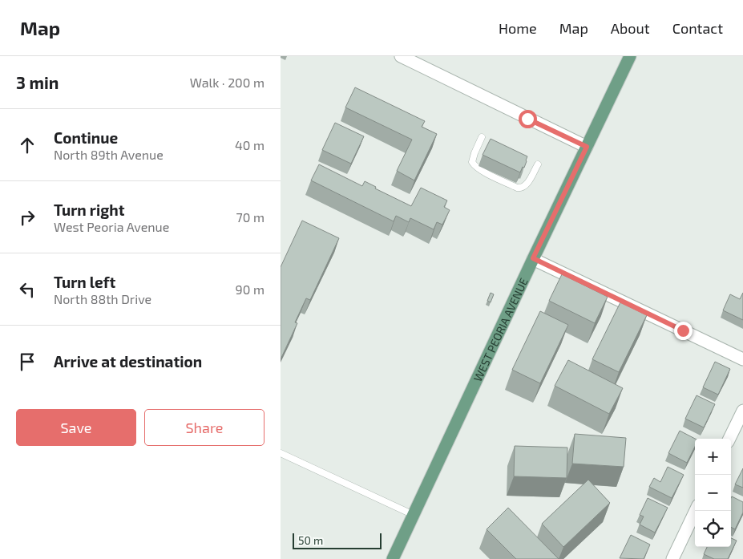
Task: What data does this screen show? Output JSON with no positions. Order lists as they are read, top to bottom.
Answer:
{
  "streets": {
    "main road": ["WEST PEORIA AVENUE"]
  },
  "scale_bar": "50 m",
  "page": {
    "header": "Map",
    "nav": [
      "Home",
      "Map",
      "About",
      "Contact"
    ],
    "heading": ["3 min", "Walk · 200 m"],
    "list": [
      ["Continue", "North 89th Avenue", "40 m"],
      ["Turn right", "West Peoria Avenue", "70 m"],
      ["Turn left", "North 88th Drive", "90 m"],
      "Arrive at destination"
    ],
    "buttons": ["Save", "Share"],
    "map_buttons": ["+", "−"],
    "scale": "50 m"
  }
}
